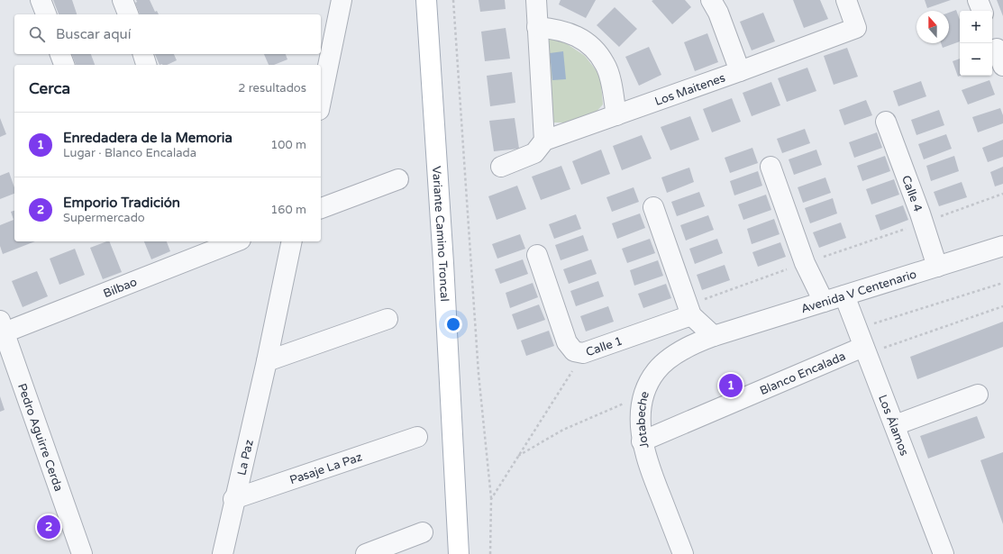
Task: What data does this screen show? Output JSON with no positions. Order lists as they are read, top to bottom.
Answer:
{
  "streets": {
    "main road": ["Variante Camino Troncal"],
    "street": [
      "Los Maitenes",
      "Calle 4",
      "Bilbao",
      "Avenida V Centenario",
      "Calle 1",
      "Blanco Encalada",
      "Jotabeche",
      "Los Álamos",
      "Pedro Aguirre Cerda",
      "La Paz",
      "Pasaje La Paz"
    ]
  },
  "crossings": [
    ["Calle 4", "Avenida V Centenario"],
    ["Bilbao", "Pedro Aguirre Cerda"],
    ["Avenida V Centenario", "Jotabeche"],
    ["Avenida V Centenario", "Los Álamos"],
    ["Blanco Encalada", "Jotabeche"],
    ["Blanco Encalada", "Los Álamos"],
    ["La Paz", "Pasaje La Paz"]
  ],
  "north": "top",
  "page": {
    "map_buttons": ["+", "−"],
    "search": "Buscar aquí",
    "heading": ["Cerca", "2 resultados"],
    "list": [
      {
        "mark": "1",
        "name": "Enredadera de la Memoria",
        "note": "Lugar · Blanco Encalada",
        "value": "100 m"
      },
      {
        "mark": "2",
        "name": "Emporio Tradición",
        "note": "Supermercado",
        "value": "160 m"
      }
    ],
    "pins": ["1", "2"]
  }
}
